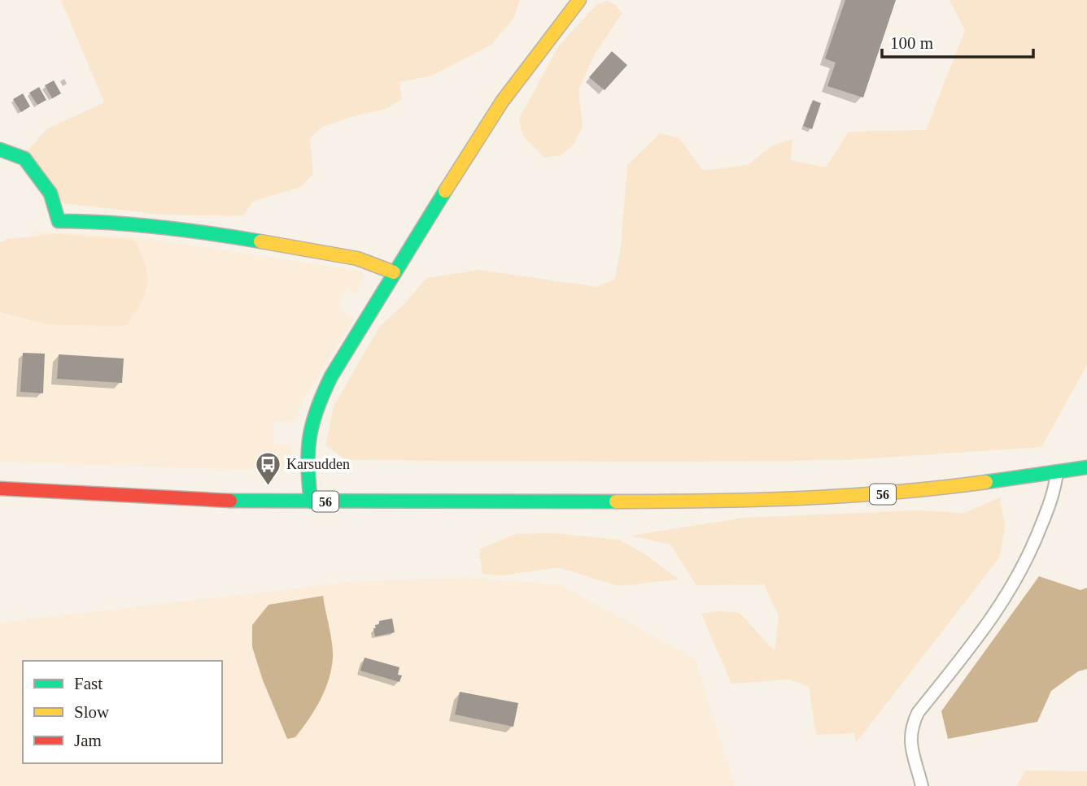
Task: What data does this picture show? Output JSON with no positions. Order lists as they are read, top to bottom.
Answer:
{
  "streets": {
    "main road": ["56"]
  },
  "places": {
    "bus stop": ["Karsudden"]
  },
  "legend": ["Fast", "Slow", "Jam"],
  "scale_bar": "100 m"
}
